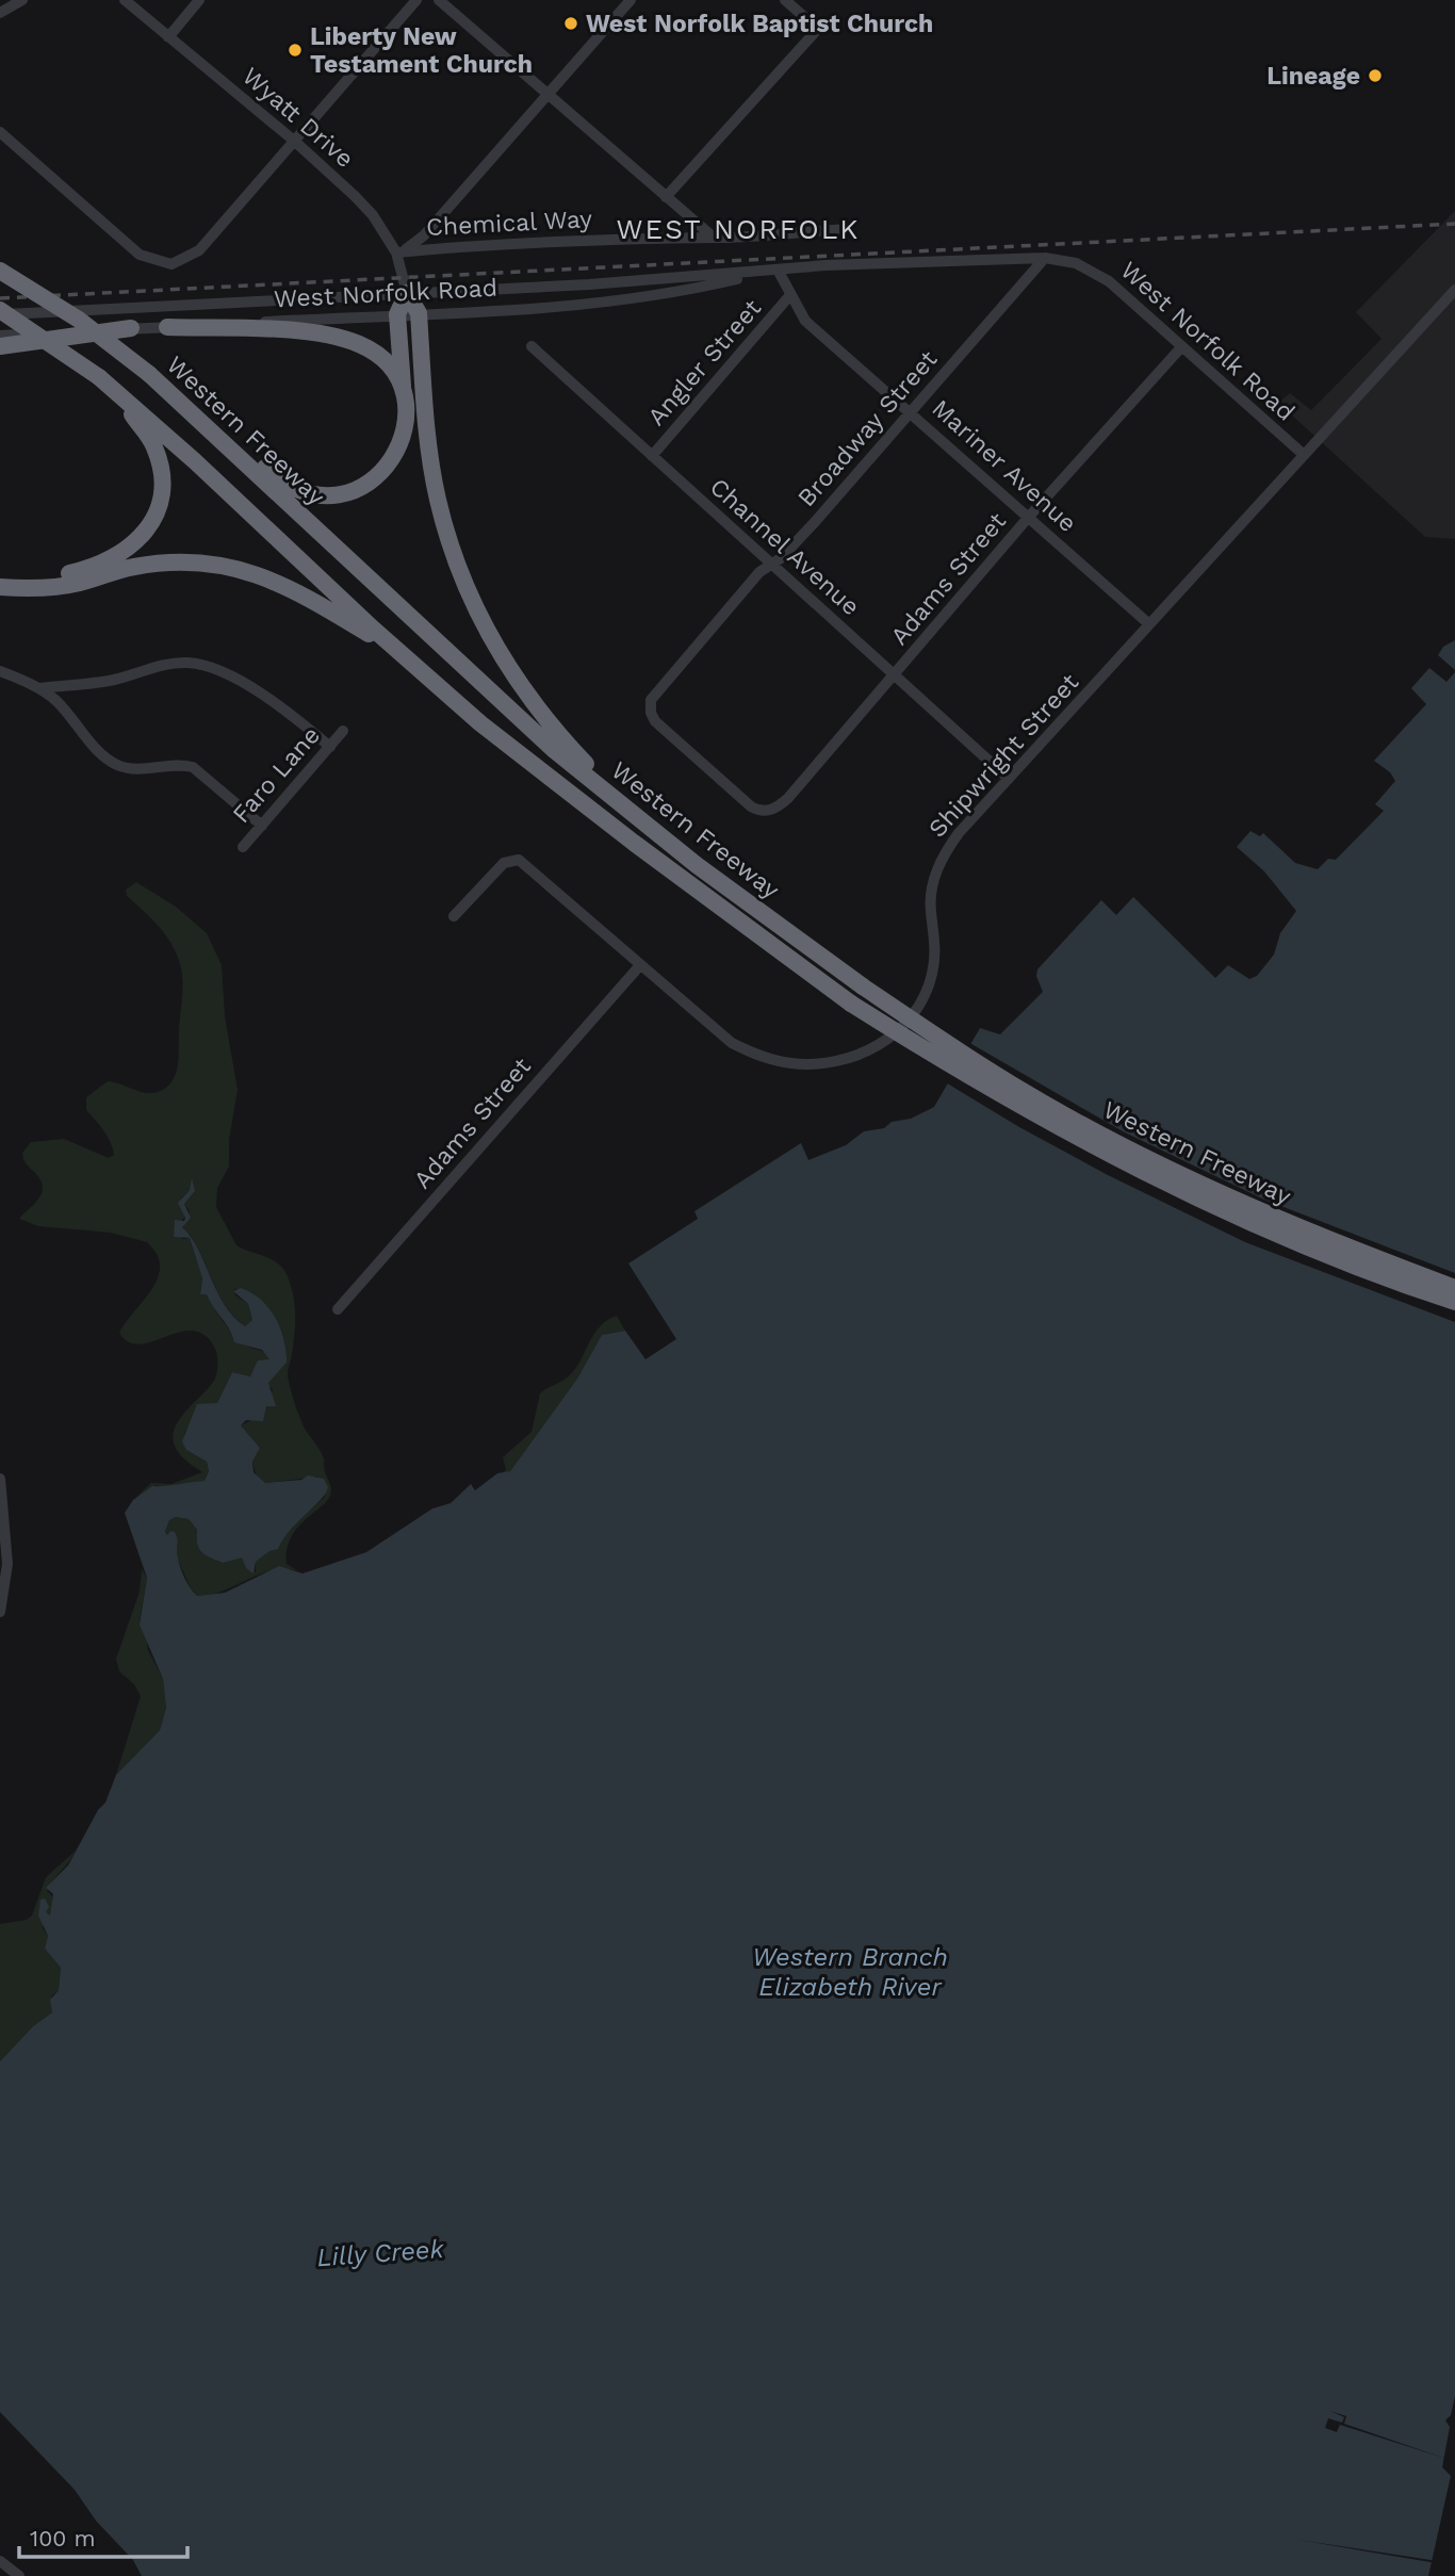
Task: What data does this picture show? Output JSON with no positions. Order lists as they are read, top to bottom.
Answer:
{
  "streets": {
    "highway": ["Western Freeway"],
    "street": [
      "Wyatt Drive",
      "Chemical Way",
      "West Norfolk Road",
      "Angler Street",
      "Broadway Street",
      "Mariner Avenue",
      "Channel Avenue",
      "Adams Street",
      "Shipwright Street",
      "Faro Lane"
    ]
  },
  "crossings": [
    ["Wyatt Drive", "Chemical Way"],
    ["Wyatt Drive", "West Norfolk Road"],
    ["West Norfolk Road", "Broadway Street"],
    ["West Norfolk Road", "Western Freeway"],
    ["West Norfolk Road", "Mariner Avenue"],
    ["West Norfolk Road", "Adams Street"],
    ["West Norfolk Road", "Shipwright Street"],
    ["Angler Street", "Mariner Avenue"],
    ["Angler Street", "Channel Avenue"],
    ["Broadway Street", "Mariner Avenue"],
    ["Broadway Street", "Channel Avenue"],
    ["Broadway Street", "Adams Street"],
    ["Mariner Avenue", "Adams Street"],
    ["Mariner Avenue", "Shipwright Street"],
    ["Channel Avenue", "Adams Street"],
    ["Channel Avenue", "Shipwright Street"],
    ["Adams Street", "Shipwright Street"]
  ],
  "districts": ["WEST NORFOLK"],
  "water": ["Western Branch Elizabeth River", "Lilly Creek"],
  "places": ["West Norfolk Baptist Church", "Liberty New Testament Church", "Lineage"],
  "scale_bar": "100 m"
}
